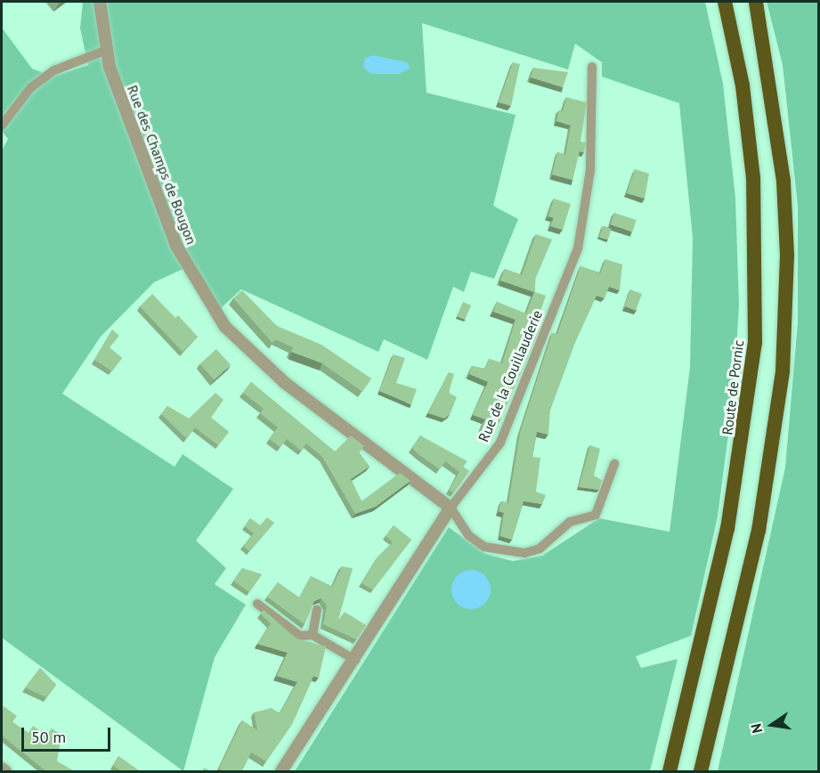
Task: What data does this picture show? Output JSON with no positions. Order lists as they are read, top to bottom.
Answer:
{
  "streets": {
    "highway": ["Route de Pornic"],
    "street": ["Rue des Champs de Bougon", "Rue de la Couillauderie"]
  },
  "crossings": [
    ["Rue des Champs de Bougon", "Rue de la Couillauderie"]
  ],
  "scale_bar": "50 m",
  "north": "left"
}
